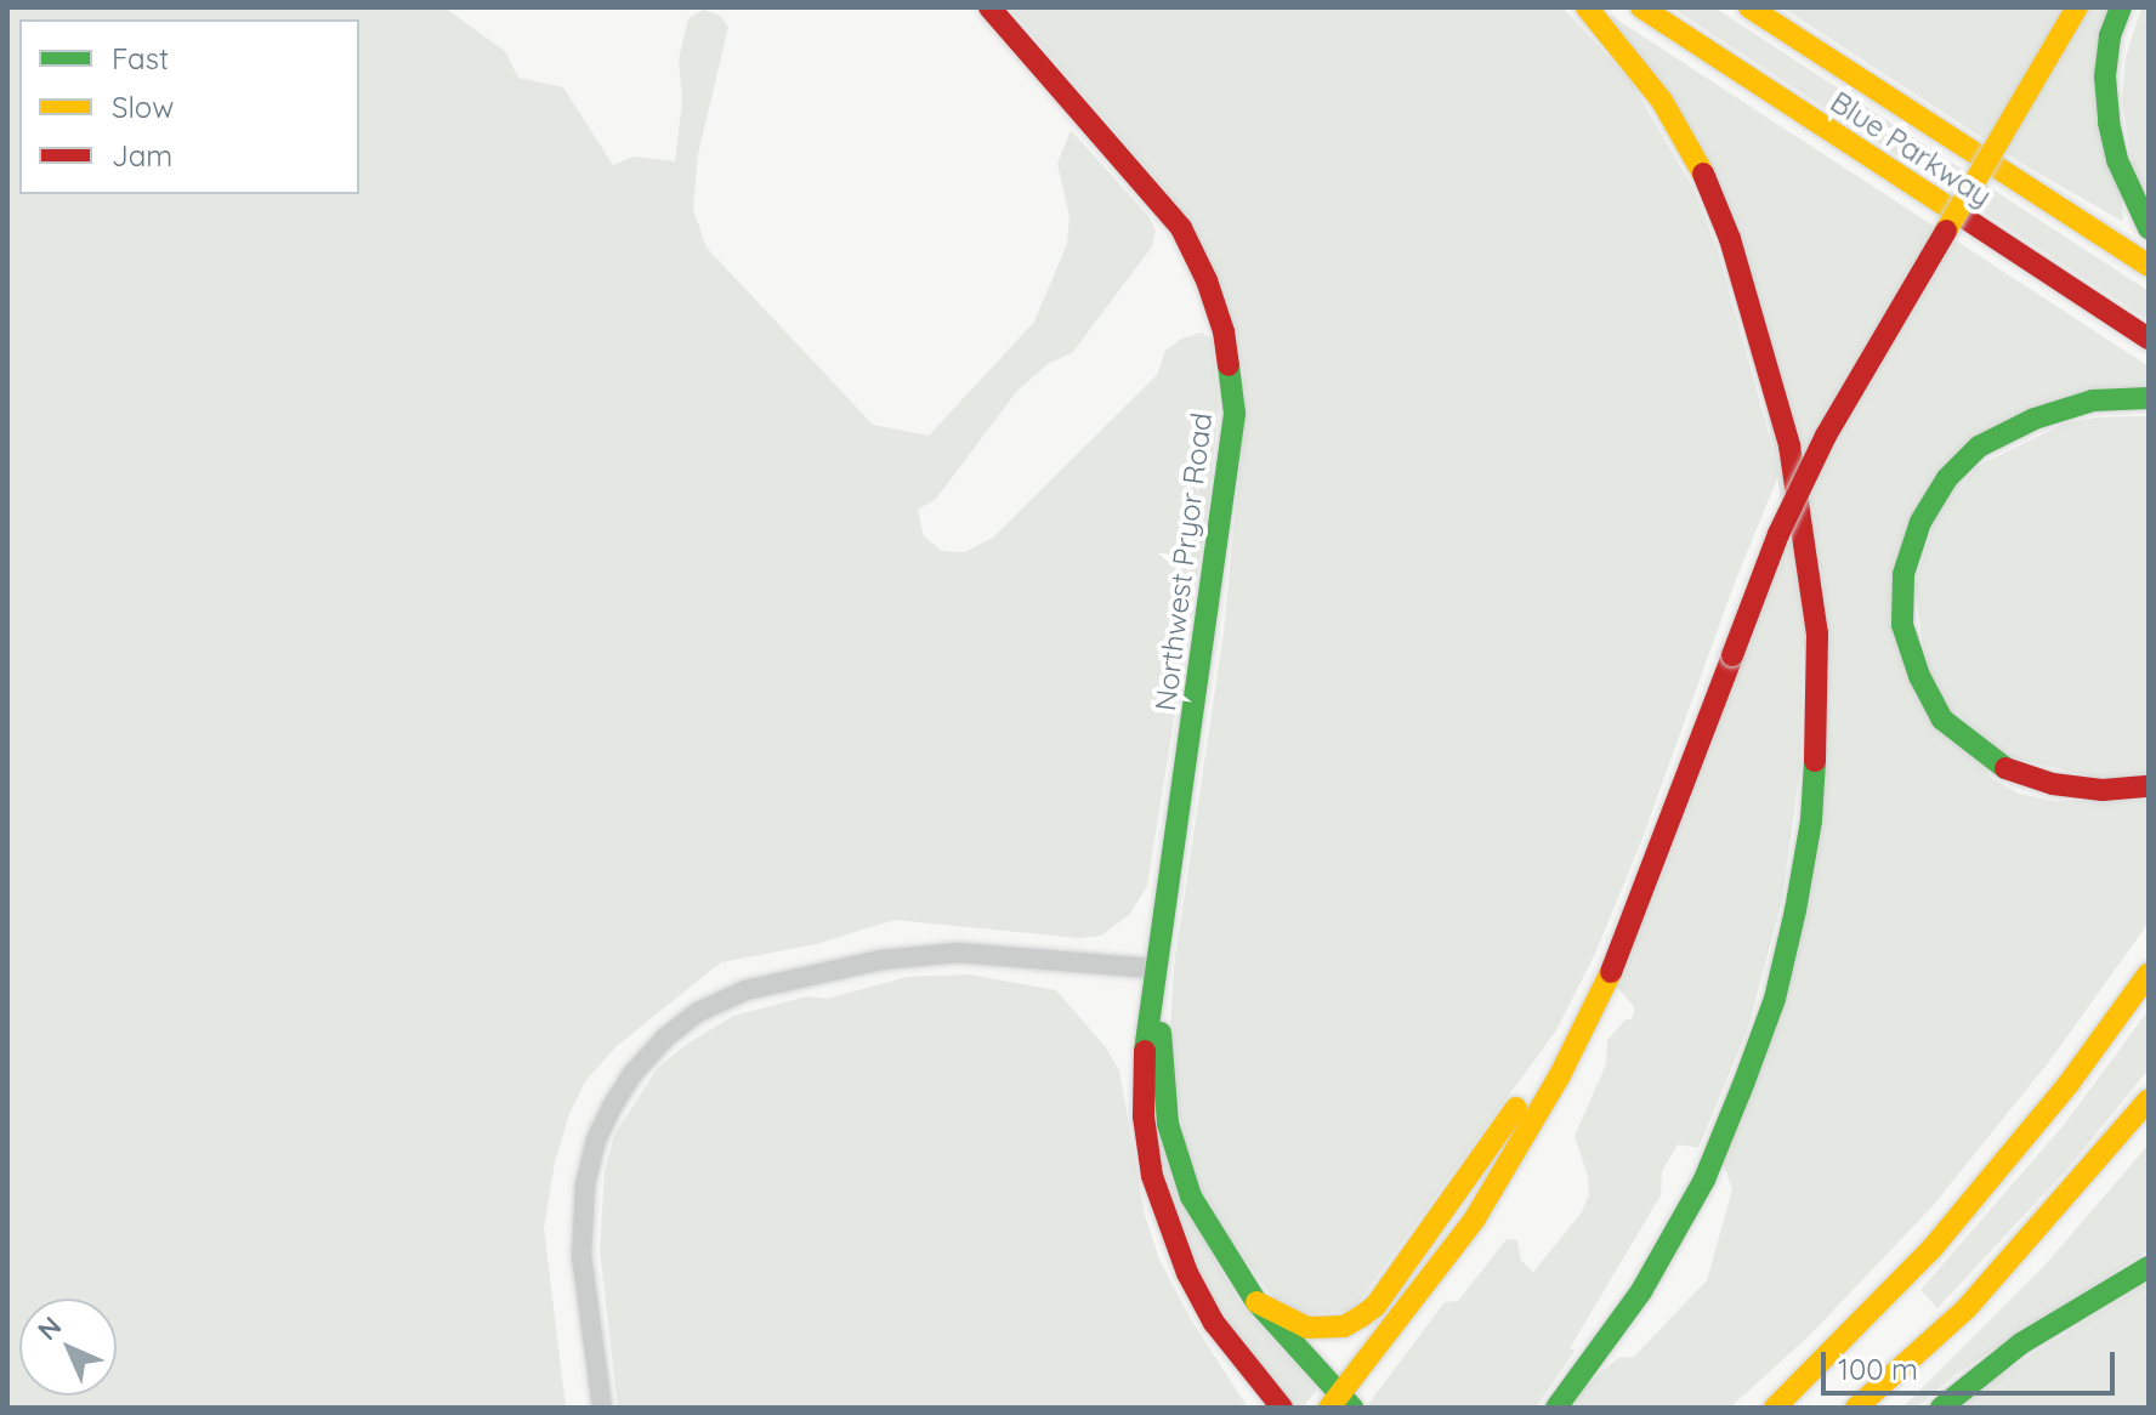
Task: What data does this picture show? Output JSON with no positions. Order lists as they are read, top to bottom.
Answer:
{
  "streets": {
    "main road": ["Blue Parkway", "Northwest Pryor Road"]
  },
  "legend": ["Fast", "Slow", "Jam"],
  "scale_bar": "100 m",
  "north": "top left"
}
